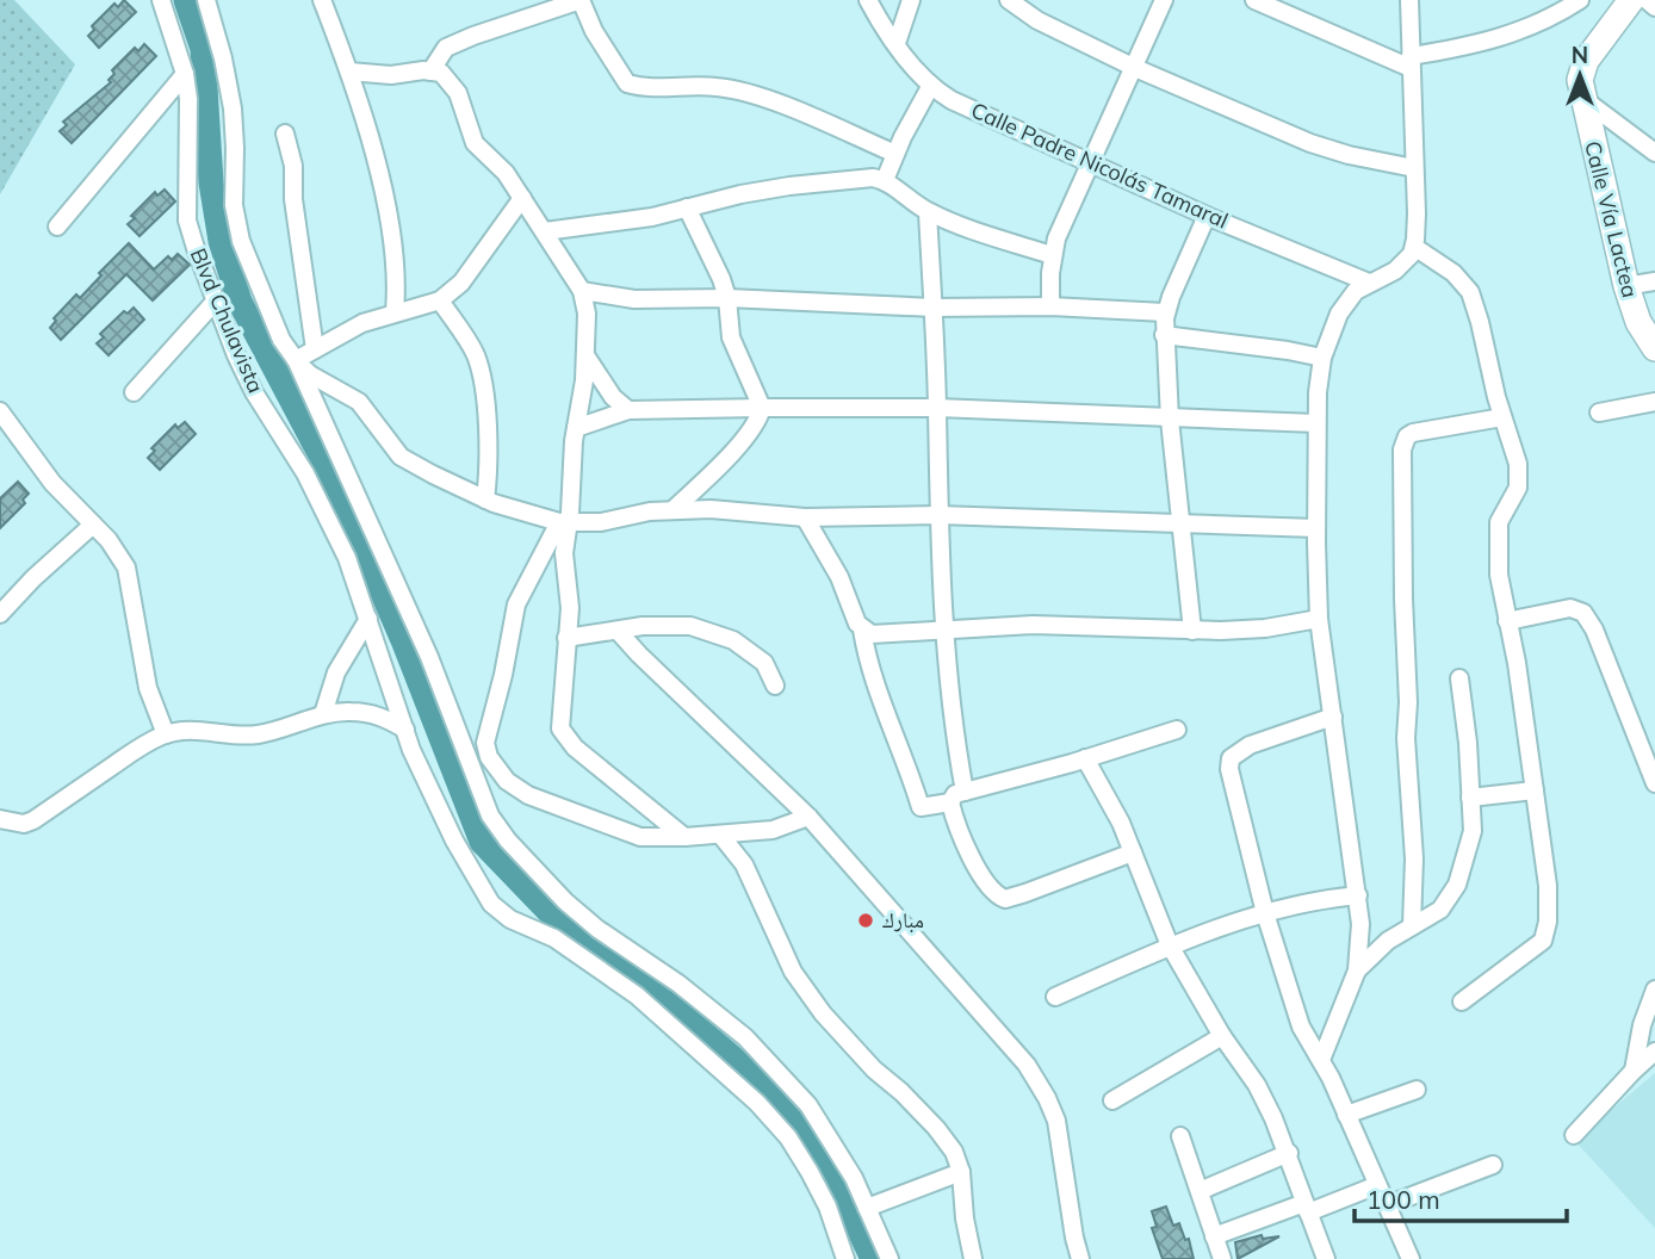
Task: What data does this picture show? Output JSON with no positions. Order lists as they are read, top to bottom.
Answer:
{
  "streets": {
    "street": ["Calle Padre Nicolás Tamaral", "Calle Vía Lactea", "Blvd Chulavista"]
  },
  "places": ["مبارك"],
  "scale_bar": "100 m",
  "north": "top"
}
